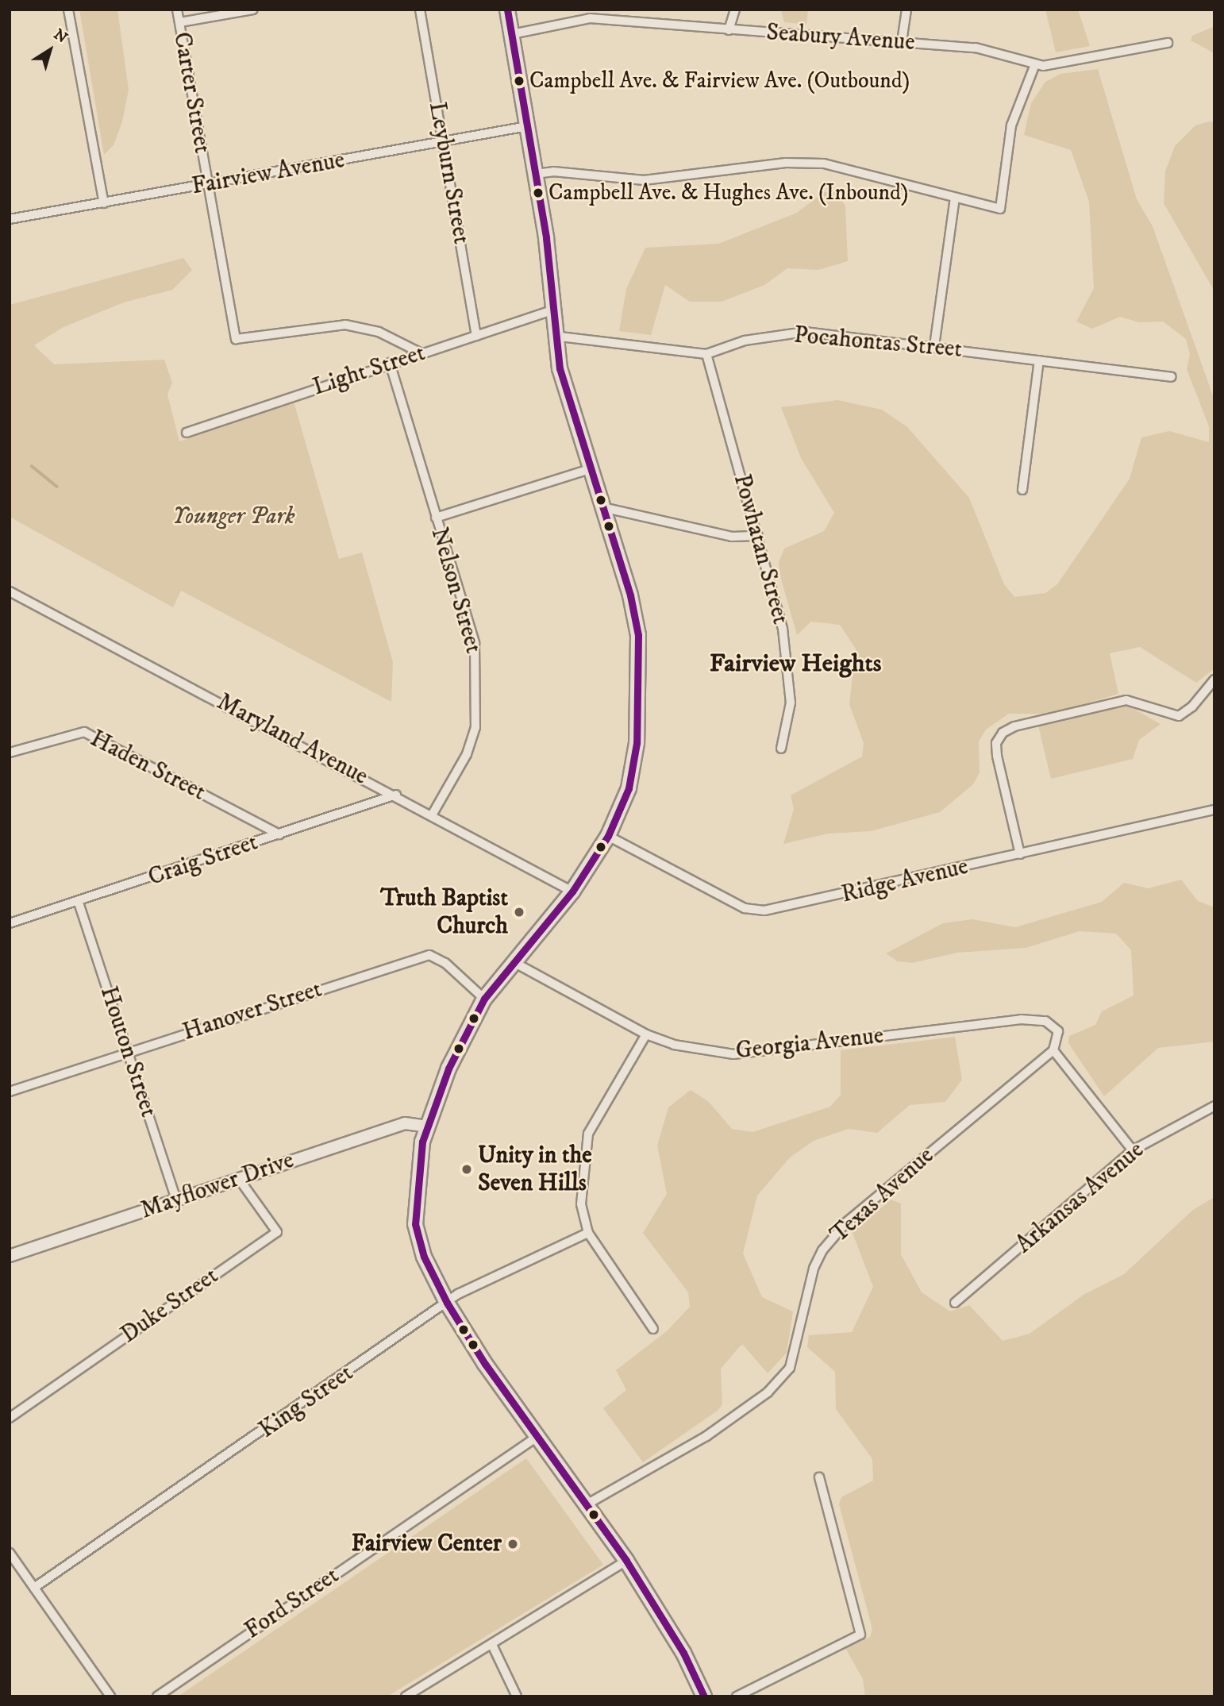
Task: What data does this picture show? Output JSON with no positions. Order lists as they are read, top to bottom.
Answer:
{
  "streets": {
    "street": [
      "Seabury Avenue",
      "Carter Street",
      "Leyburn Street",
      "Fairview Avenue",
      "Pocahontas Street",
      "Light Street",
      "Powhatan Street",
      "Nelson Street",
      "Maryland Avenue",
      "Haden Street",
      "Craig Street",
      "Ridge Avenue",
      "Hanover Street",
      "Georgia Avenue",
      "Houton Street",
      "Mayflower Drive",
      "Texas Avenue",
      "Arkansas Avenue",
      "Duke Street",
      "King Street",
      "Ford Street"
    ]
  },
  "crossings": [
    ["Carter Street", "Fairview Avenue"],
    ["Carter Street", "Light Street"],
    ["Leyburn Street", "Fairview Avenue"],
    ["Leyburn Street", "Light Street"],
    ["Pocahontas Street", "Powhatan Street"],
    ["Light Street", "Nelson Street"],
    ["Nelson Street", "Maryland Avenue"],
    ["Maryland Avenue", "Craig Street"],
    ["Haden Street", "Craig Street"],
    ["Craig Street", "Houton Street"],
    ["Hanover Street", "Houton Street"],
    ["Georgia Avenue", "Texas Avenue"],
    ["Houton Street", "Mayflower Drive"],
    ["Mayflower Drive", "Duke Street"]
  ],
  "districts": ["Fairview Heights"],
  "parks": ["Younger Park"],
  "places": [
    "Campbell Ave. & Fairview Ave. (Outbound)",
    "Campbell Ave. & Hughes Ave. (Inbound)",
    "Truth Baptist Church",
    "Unity in the Seven Hills",
    "Fairview Center"
  ],
  "north": "top right"
}
